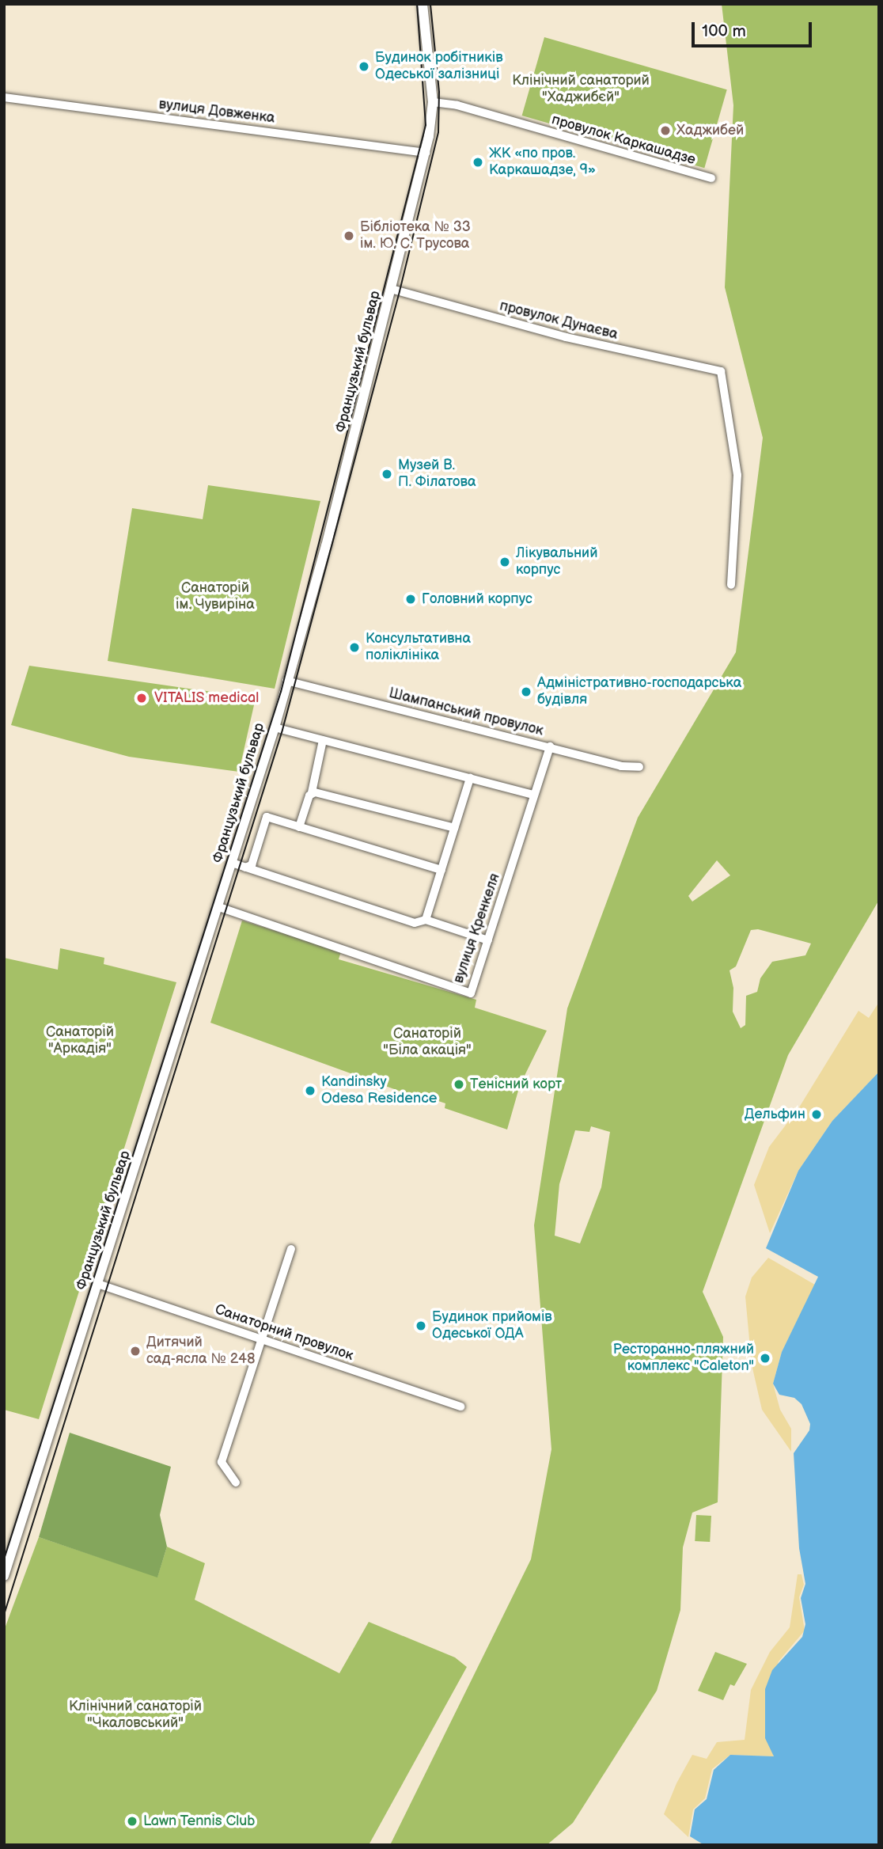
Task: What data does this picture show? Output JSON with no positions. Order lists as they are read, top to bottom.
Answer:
{
  "streets": {
    "street": [
      "вулиця Довженка",
      "провулок Каркашадзе",
      "провулок Дунаєва",
      "Французький бульвар",
      "Шампанський провулок",
      "вулиця Кренкеля",
      "Санаторний провулок"
    ]
  },
  "crossings": [
    ["вулиця Довженка", "Французький бульвар"],
    ["провулок Каркашадзе", "Французький бульвар"],
    ["провулок Дунаєва", "Французький бульвар"],
    ["Французький бульвар", "Шампанський провулок"],
    ["Французький бульвар", "вулиця Кренкеля"],
    ["Французький бульвар", "Санаторний провулок"],
    ["Шампанський провулок", "вулиця Кренкеля"]
  ],
  "parks": [
    "Клінічний санаторий \"Хаджибєй\"",
    "Санаторій ім. Чувиріна",
    "Санаторій \"Аркадія\"",
    "Санаторій \"Біла акація\"",
    "Клінічний санаторій \"Чкаловський\""
  ],
  "places": [
    "Будинок робітників Одеської залізниці",
    "Хаджибей",
    "ЖК «по пров. Каркашадзе, 9»",
    "Бібліотека № 33 ім. Ю. С. Трусова",
    "Музей В. П. Філатова",
    "Лікувальний корпус",
    "Головний корпус",
    "Консультативна поліклініка",
    "Адміністративно-господарська будівля",
    "VITALIS medical",
    "Тенісний корт",
    "Kandinsky Odesa Residence",
    "Дельфин",
    "Будинок прийомів Одеської ОДА",
    "Дитячий сад-ясла № 248",
    "Ресторанно-пляжний комплекс \"Caleton\"",
    "Lawn Tennis Club"
  ],
  "scale_bar": "100 m"
}
